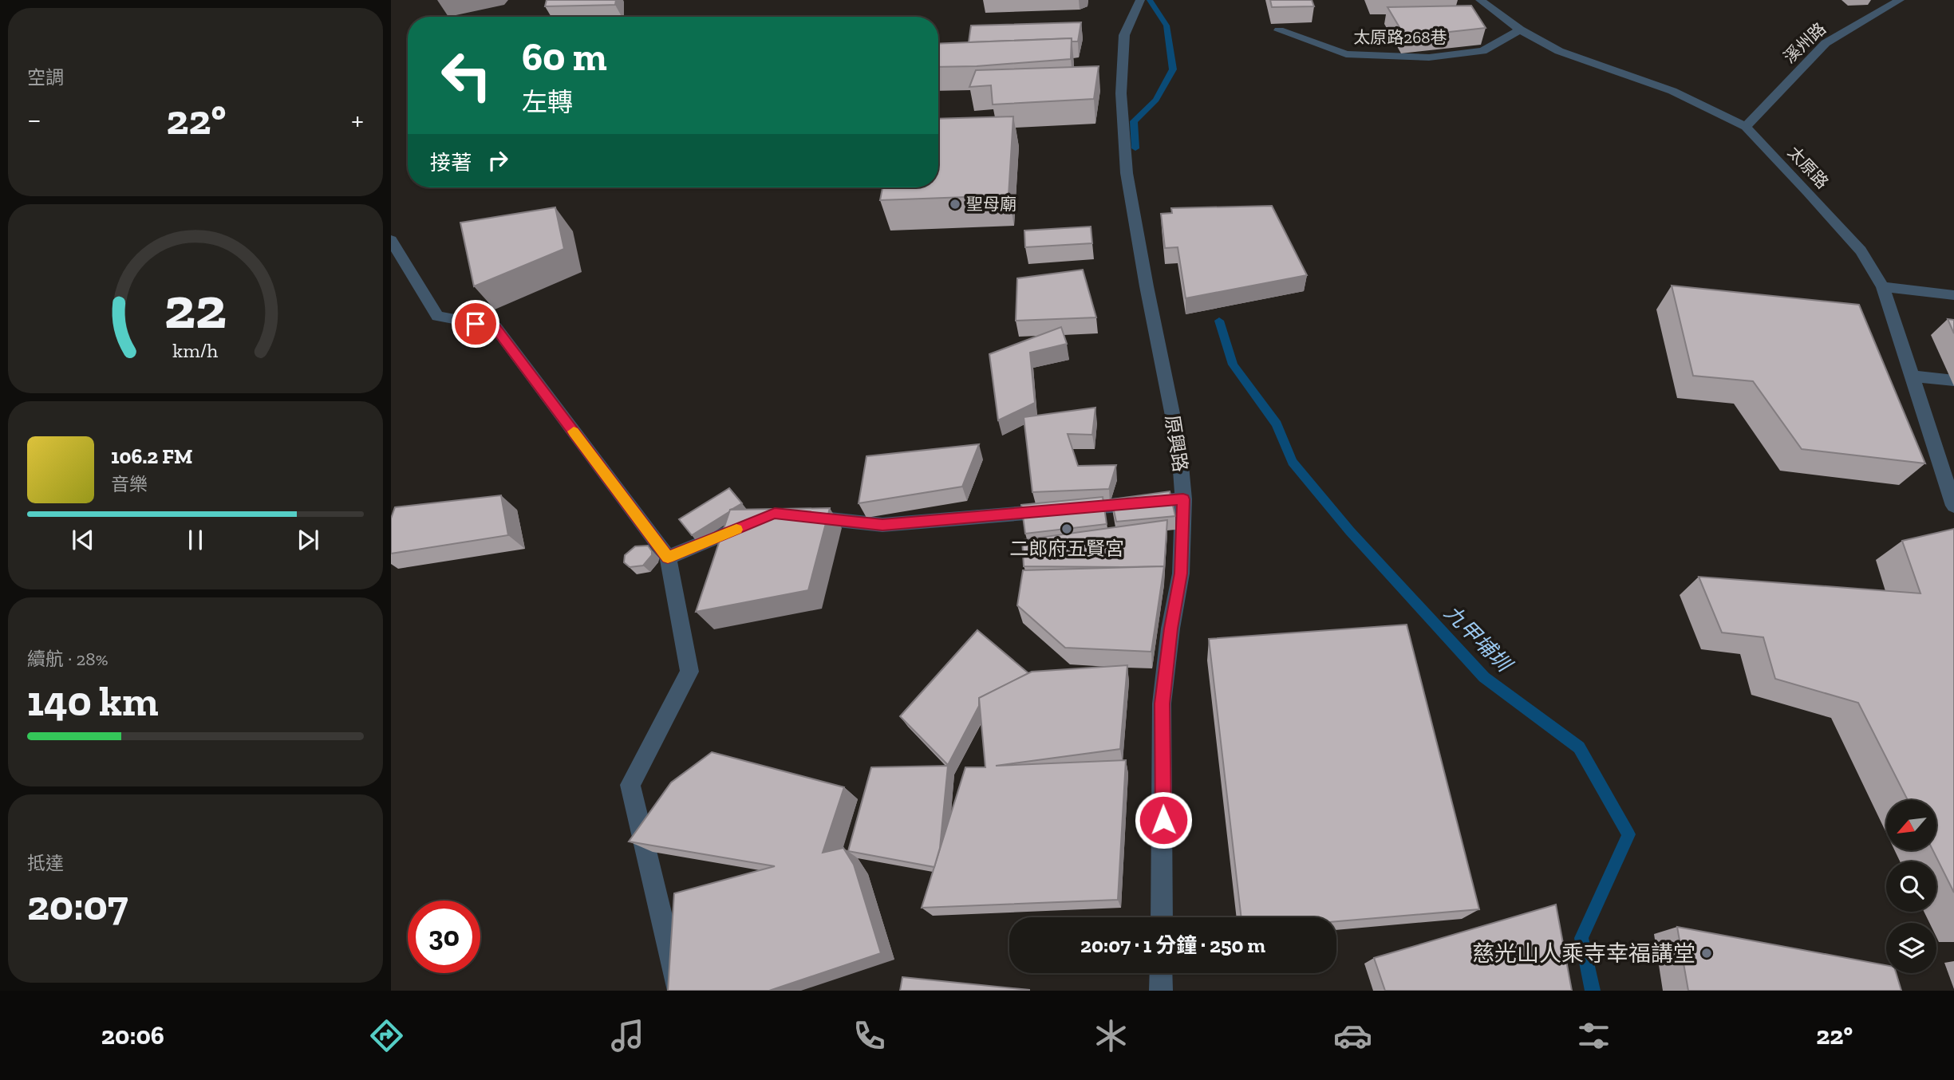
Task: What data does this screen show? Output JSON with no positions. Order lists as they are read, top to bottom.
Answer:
{
  "streets": {
    "street": [
      "太原路268巷",
      "溪州路",
      "太原路",
      "原興路"
    ]
  },
  "crossings": [
    ["太原路268巷", "太原路"],
    ["溪州路", "太原路"]
  ],
  "water": ["九甲埔圳"],
  "places": ["聖母廟", "二郎府五賢宮", "慈光山人乘寺幸福講堂"],
  "north": "bottom left",
  "page": {
    "tile": [
      "空調",
      ["續航 · 28%", "140 km"],
      ["抵達", "20:07"]
    ],
    "turn": ["60 m", "左轉"],
    "heat": ["−", "22°", "+"],
    "then": "接著",
    "song": ["106.2 FM", "音樂"],
    "limit": "30",
    "trip": "20:07 · 1 分鐘 · 250 m",
    "tabs": ["20:06", "22°"],
    "gauge": ["22", "km/h"]
  }
}
